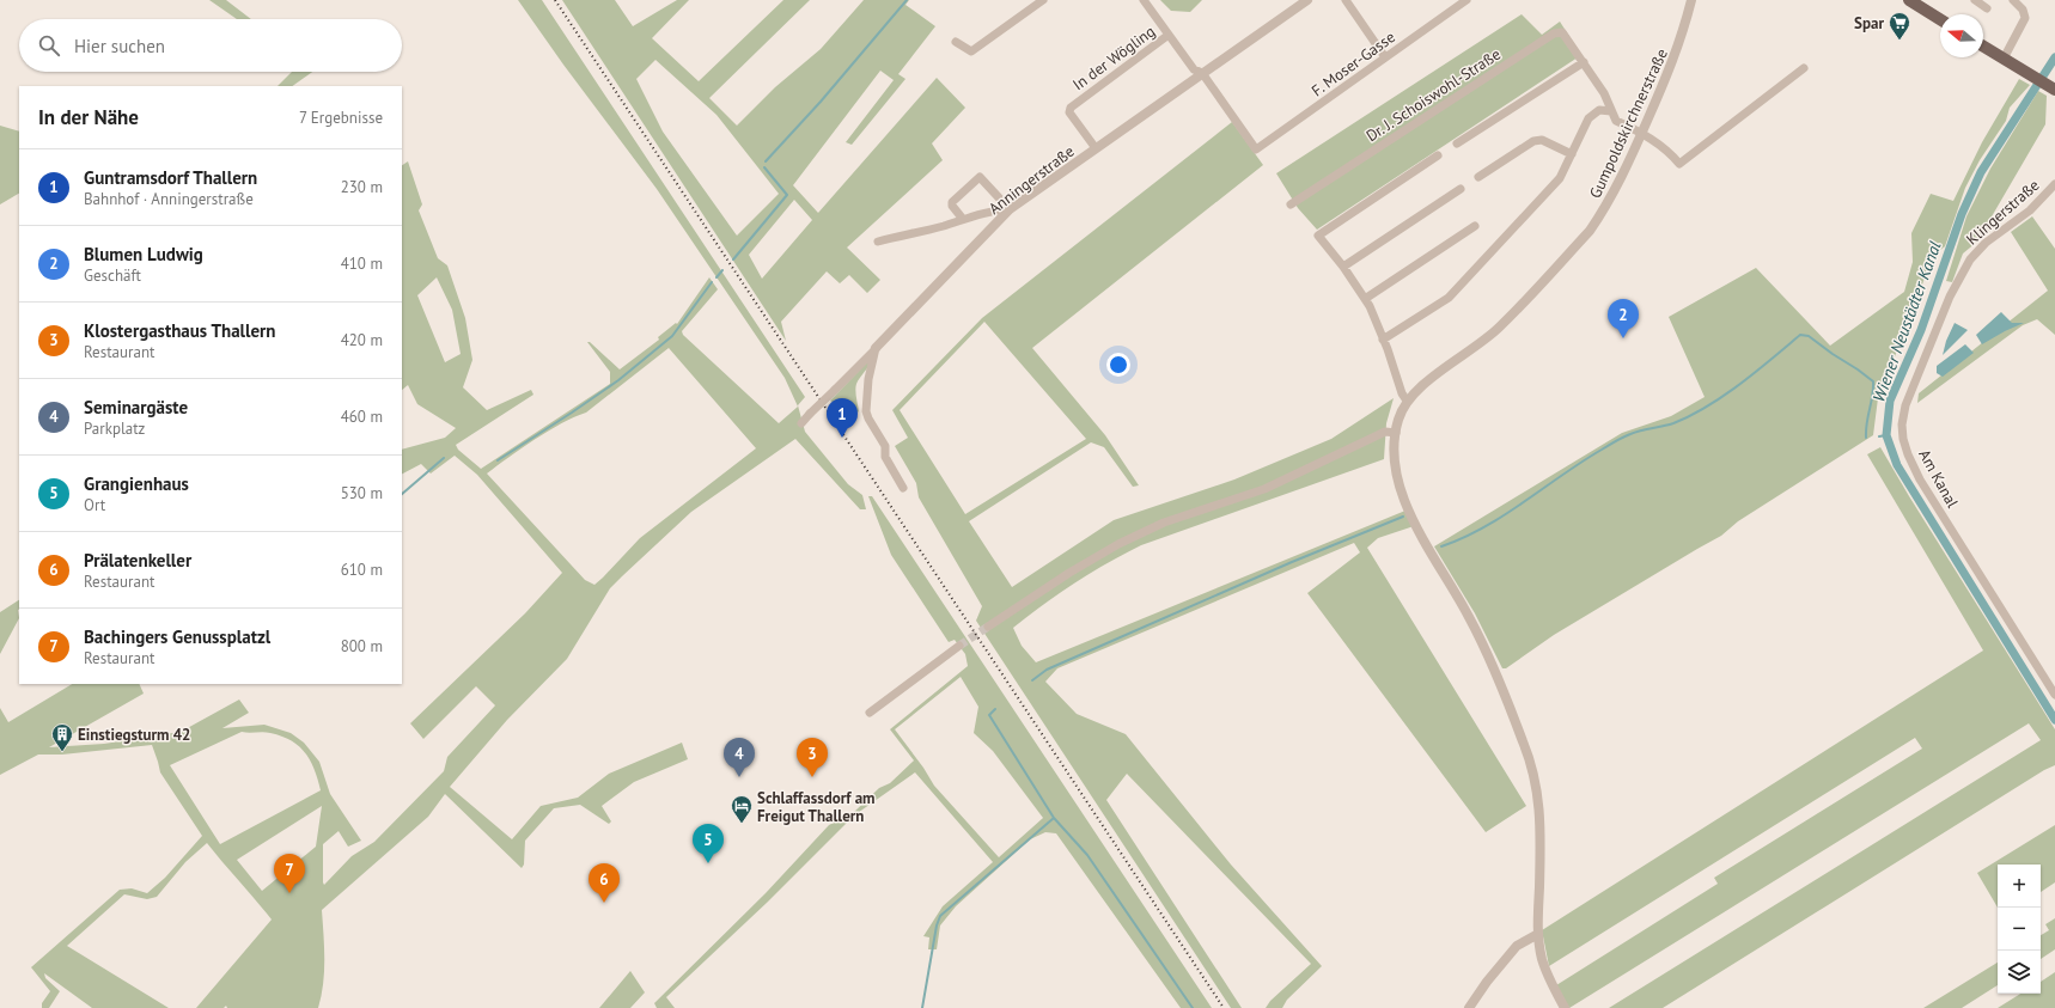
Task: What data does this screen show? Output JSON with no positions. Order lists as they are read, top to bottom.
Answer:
{
  "streets": {
    "street": [
      "In der Wögling",
      "F. Moser-Gasse",
      "Dr. J. Schoiswohl-Straße",
      "Gumpoldskirchnerstraße",
      "Anningerstraße",
      "Klingerstraße",
      "Am Kanal"
    ]
  },
  "crossings": [
    ["In der Wögling", "F. Moser-Gasse"],
    ["In der Wögling", "Anningerstraße"],
    ["F. Moser-Gasse", "Anningerstraße"],
    ["Dr. J. Schoiswohl-Straße", "Gumpoldskirchnerstraße"],
    ["Klingerstraße", "Am Kanal"]
  ],
  "water": ["Wiener Neustädter Kanal"],
  "places": {
    "supermarket": ["Spar"],
    "building": ["Einstiegsturm 42"],
    "hotel": ["Schlaffassdorf am Freigut Thallern"]
  },
  "north": "left",
  "page": {
    "search": "Hier suchen",
    "heading": ["In der Nähe", "7 Ergebnisse"],
    "list": [
      {
        "mark": "1",
        "name": "Guntramsdorf Thallern",
        "note": "Bahnhof · Anningerstraße",
        "value": "230 m"
      },
      {
        "mark": "2",
        "name": "Blumen Ludwig",
        "note": "Geschäft",
        "value": "410 m"
      },
      {
        "mark": "3",
        "name": "Klostergasthaus Thallern",
        "note": "Restaurant",
        "value": "420 m"
      },
      {
        "mark": "4",
        "name": "Seminargäste",
        "note": "Parkplatz",
        "value": "460 m"
      },
      {
        "mark": "5",
        "name": "Grangienhaus",
        "note": "Ort",
        "value": "530 m"
      },
      {
        "mark": "6",
        "name": "Prälatenkeller",
        "note": "Restaurant",
        "value": "610 m"
      },
      {
        "mark": "7",
        "name": "Bachingers Genussplatzl",
        "note": "Restaurant",
        "value": "800 m"
      }
    ],
    "pins": [
      "2",
      "1",
      "3",
      "4",
      "5",
      "7",
      "6"
    ],
    "map_buttons": ["+", "−"]
  }
}
